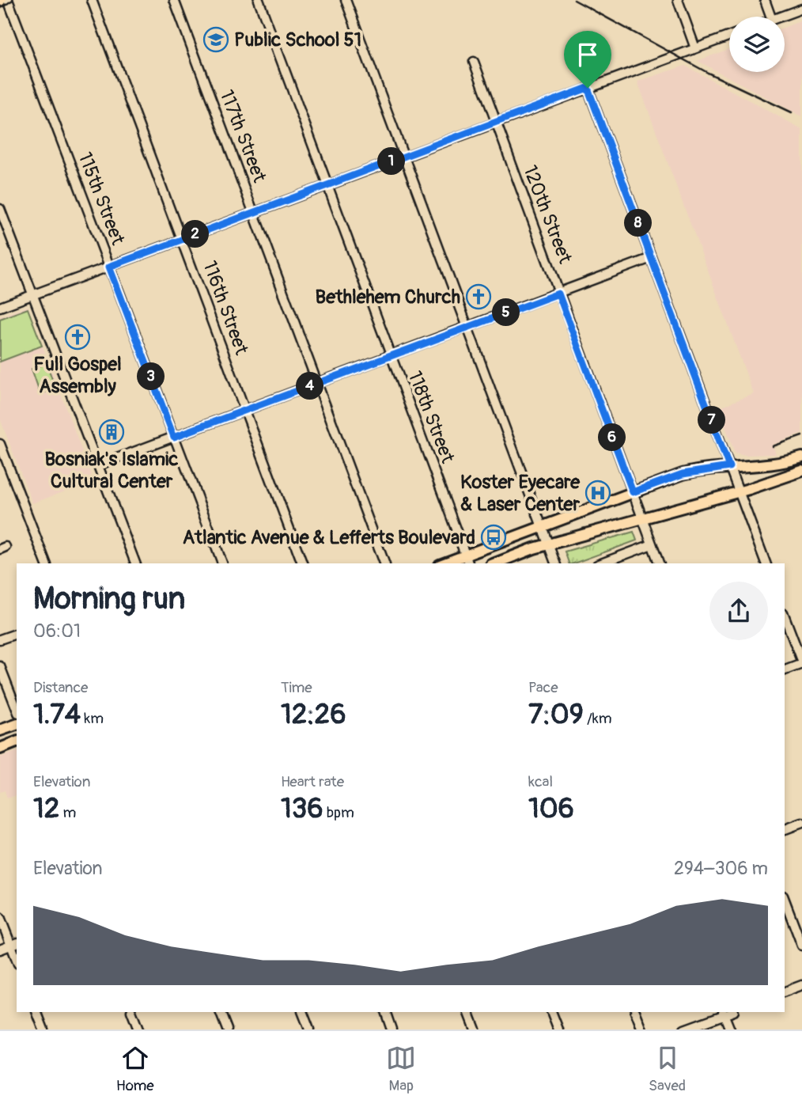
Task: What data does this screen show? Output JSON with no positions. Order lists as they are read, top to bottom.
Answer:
{
  "streets": {
    "street": [
      "117th Street",
      "115th Street",
      "120th Street",
      "116th Street",
      "118th Street"
    ]
  },
  "places": {
    "school or university": ["Public School 51"],
    "church": ["Bethlehem Church", "Full Gospel Assembly"],
    "building": ["Bosniak's Islamic Cultural Center"],
    "hospital": ["Koster Eyecare & Laser Center"],
    "bus stop": ["Atlantic Avenue & Lefferts Boulevard"]
  },
  "page": {
    "pins": [
      "1",
      "8",
      "2",
      "5",
      "3",
      "4",
      "7",
      "6"
    ],
    "heading": ["Morning run", "06:01"],
    "stats": [
      ["Distance", "1.74 km"],
      ["Time", "12:26"],
      ["Pace", "7:09 /km"],
      ["Elevation", "12 m"],
      ["Heart rate", "136 bpm"],
      ["kcal", "106"]
    ],
    "chart": ["Elevation", "294–306 m"],
    "tabs": ["Home", "Map", "Saved"]
  }
}
